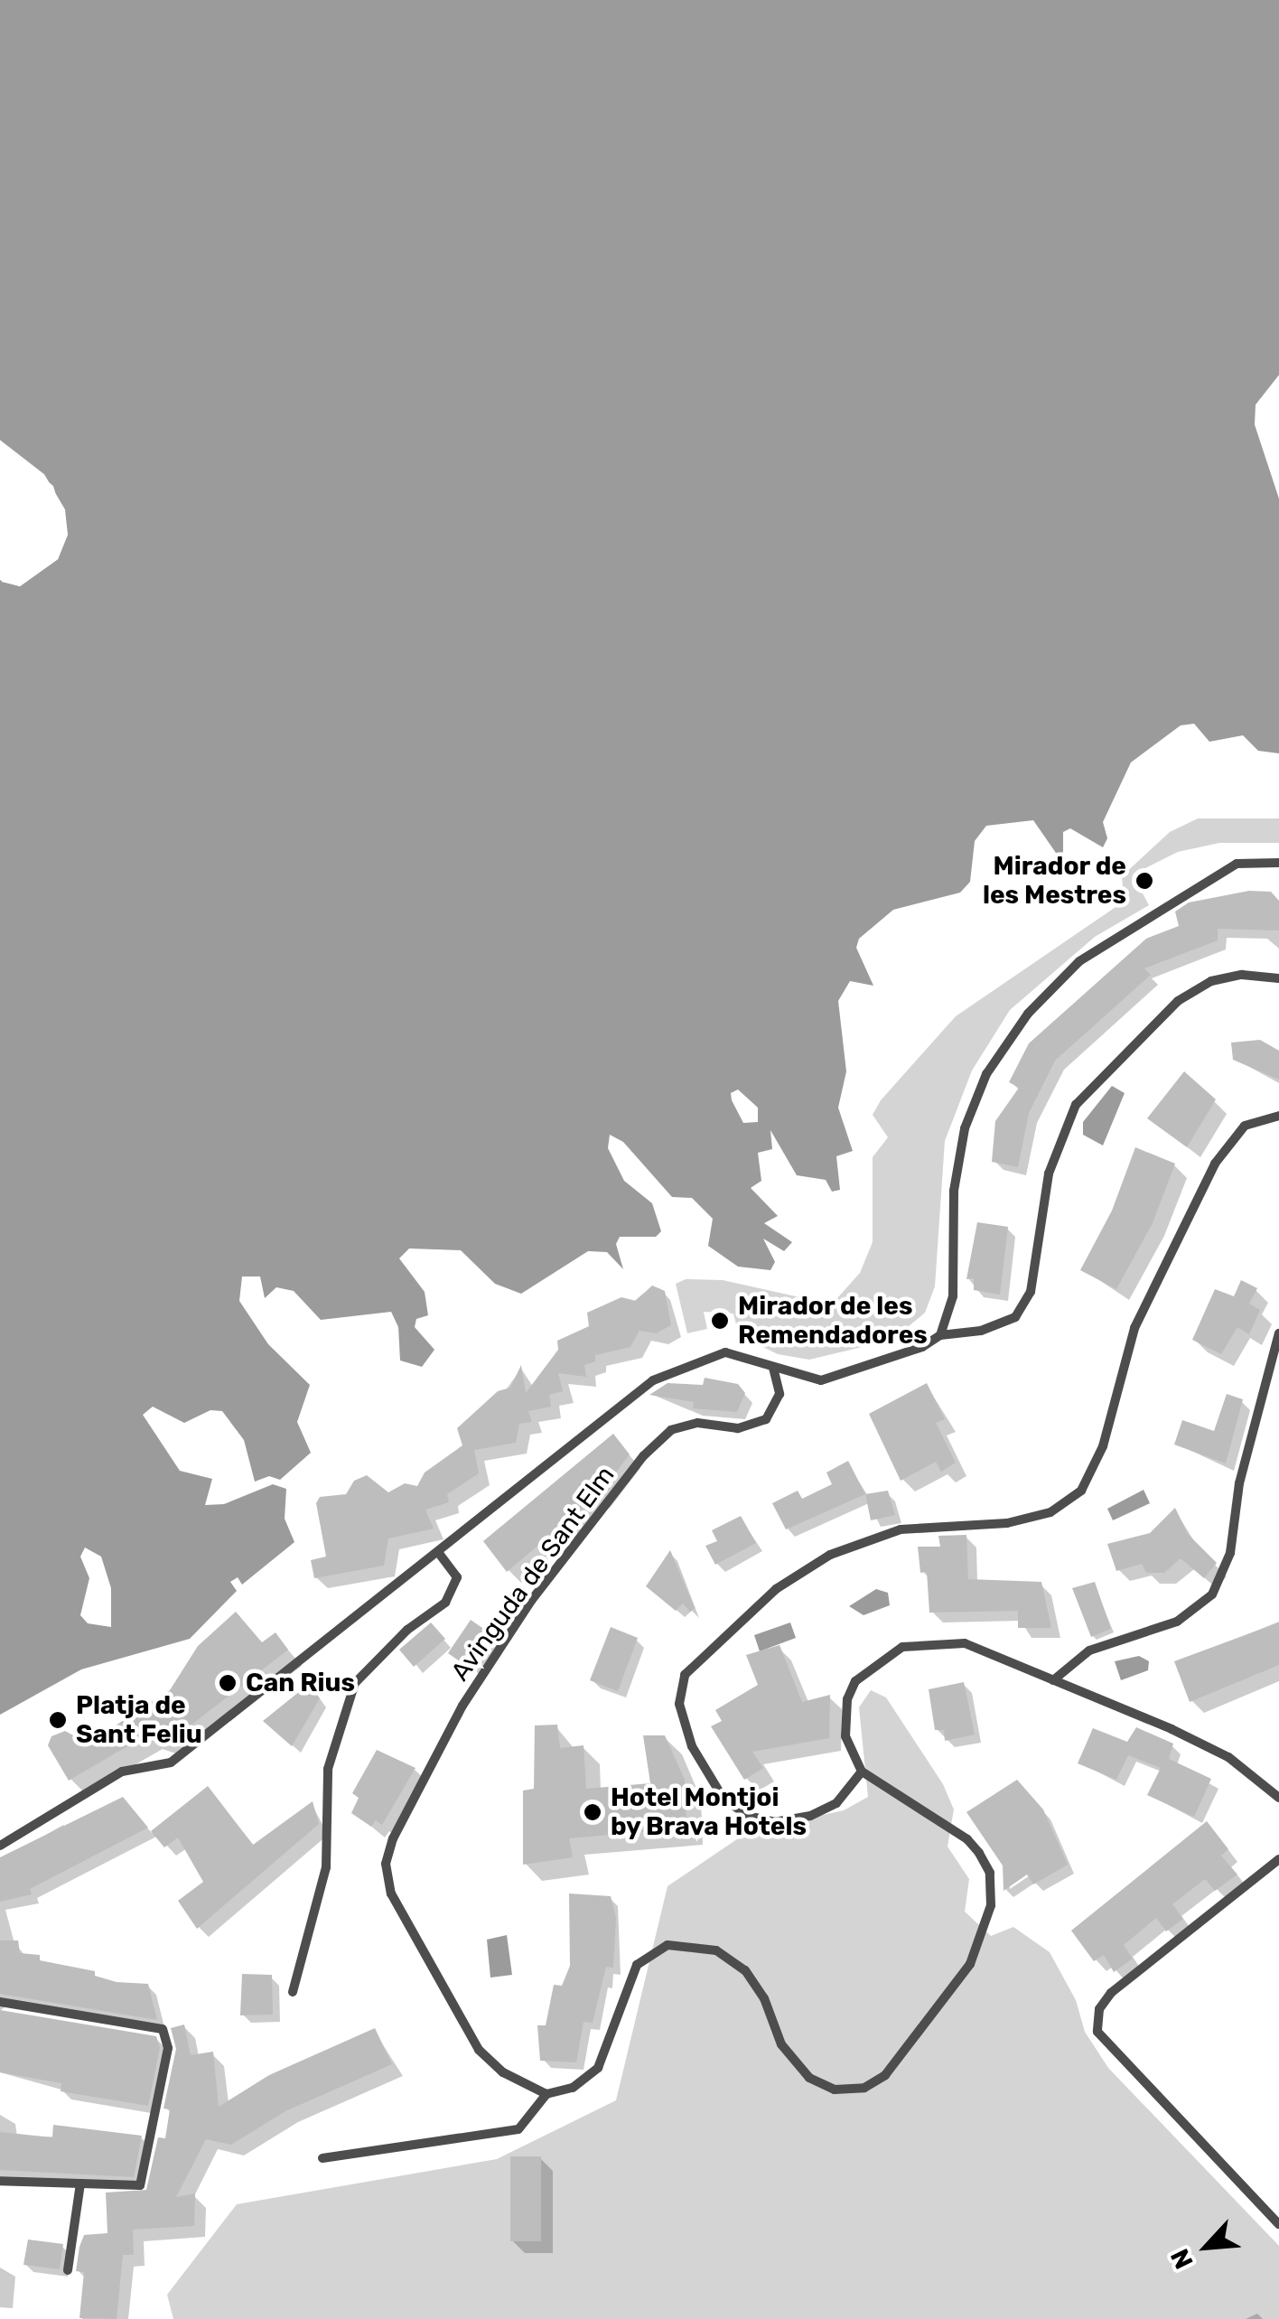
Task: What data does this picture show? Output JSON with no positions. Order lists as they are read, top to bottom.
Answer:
{
  "streets": {
    "street": ["Avinguda de Sant Elm"]
  },
  "places": [
    "Mirador de les Mestres",
    "Mirador de les Remendadores",
    "Can Rius",
    "Platja de Sant Feliu",
    "Hotel Montjoi by Brava Hotels"
  ],
  "north": "bottom left"
}
